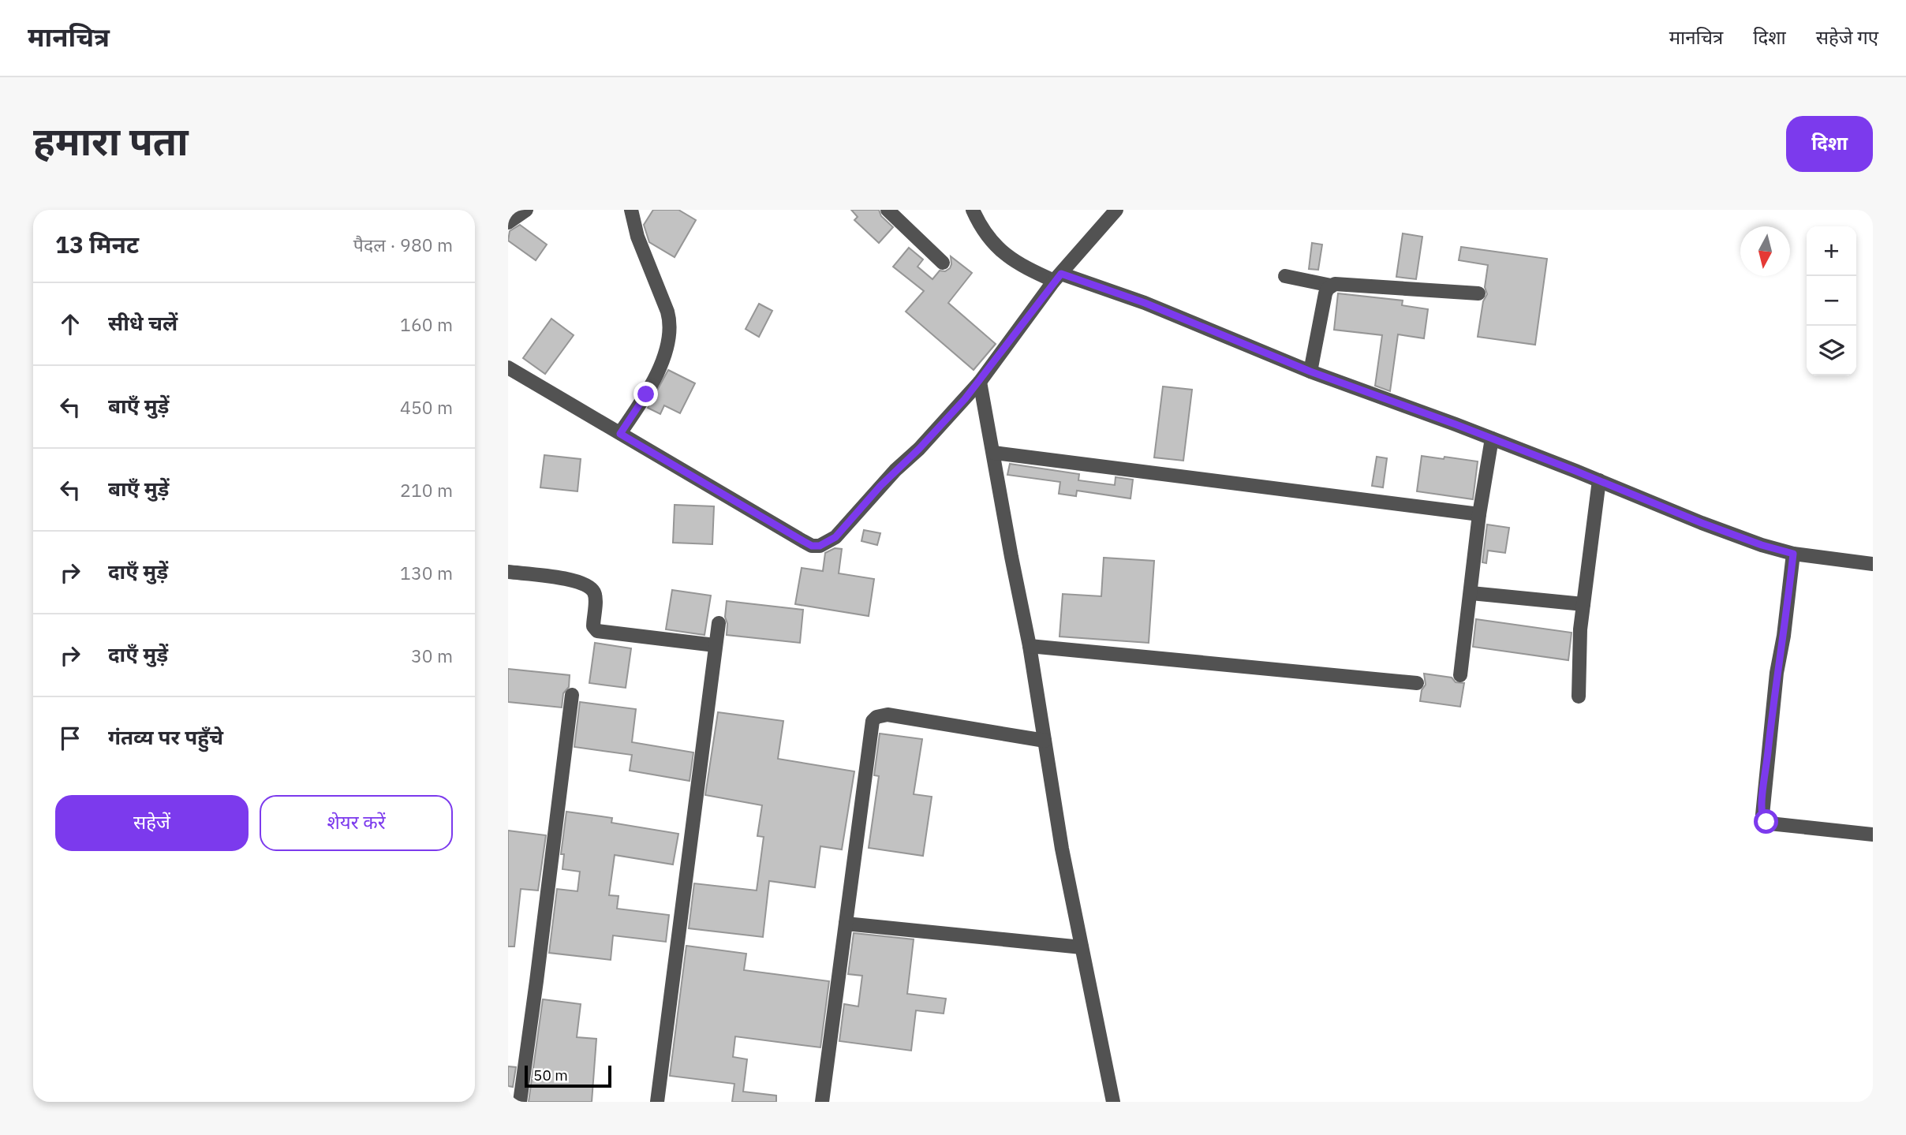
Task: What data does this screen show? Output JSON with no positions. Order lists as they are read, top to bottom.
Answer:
{
  "scale_bar": "50 m",
  "north": "bottom",
  "page": {
    "header": "मानचित्र",
    "nav": ["मानचित्र", "दिशा", "सहेजे गए"],
    "title": "हमारा पता",
    "buttons": [
      "दिशा",
      ["सहेजें", "शेयर करें"]
    ],
    "heading": ["13 मिनट", "पैदल · 980 m"],
    "map_buttons": ["+", "−"],
    "list": [
      ["सीधे चलें", "160 m"],
      ["बाएँ मुड़ें", "450 m"],
      ["बाएँ मुड़ें", "210 m"],
      ["दाएँ मुड़ें", "130 m"],
      ["दाएँ मुड़ें", "30 m"],
      "गंतव्य पर पहुँचे"
    ],
    "scale": "50 m"
  }
}
